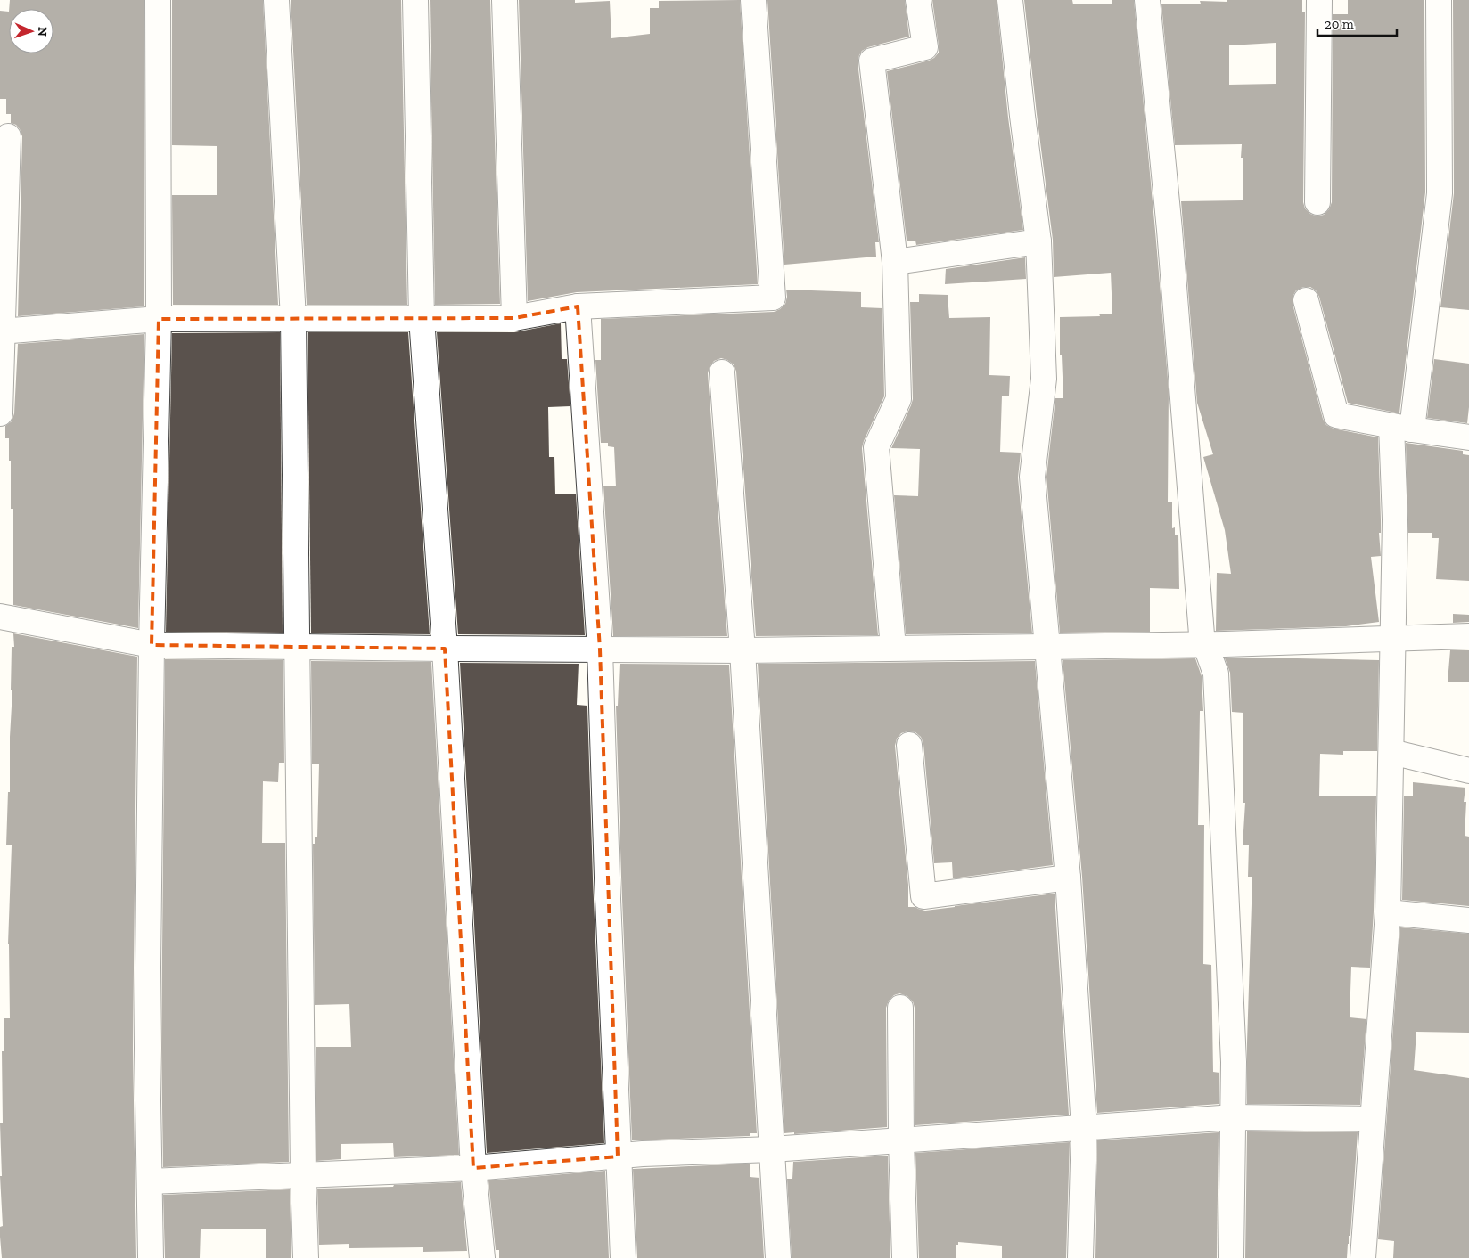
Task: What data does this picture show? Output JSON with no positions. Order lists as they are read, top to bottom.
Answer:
{
  "scale_bar": "20 m",
  "north": "right"
}
